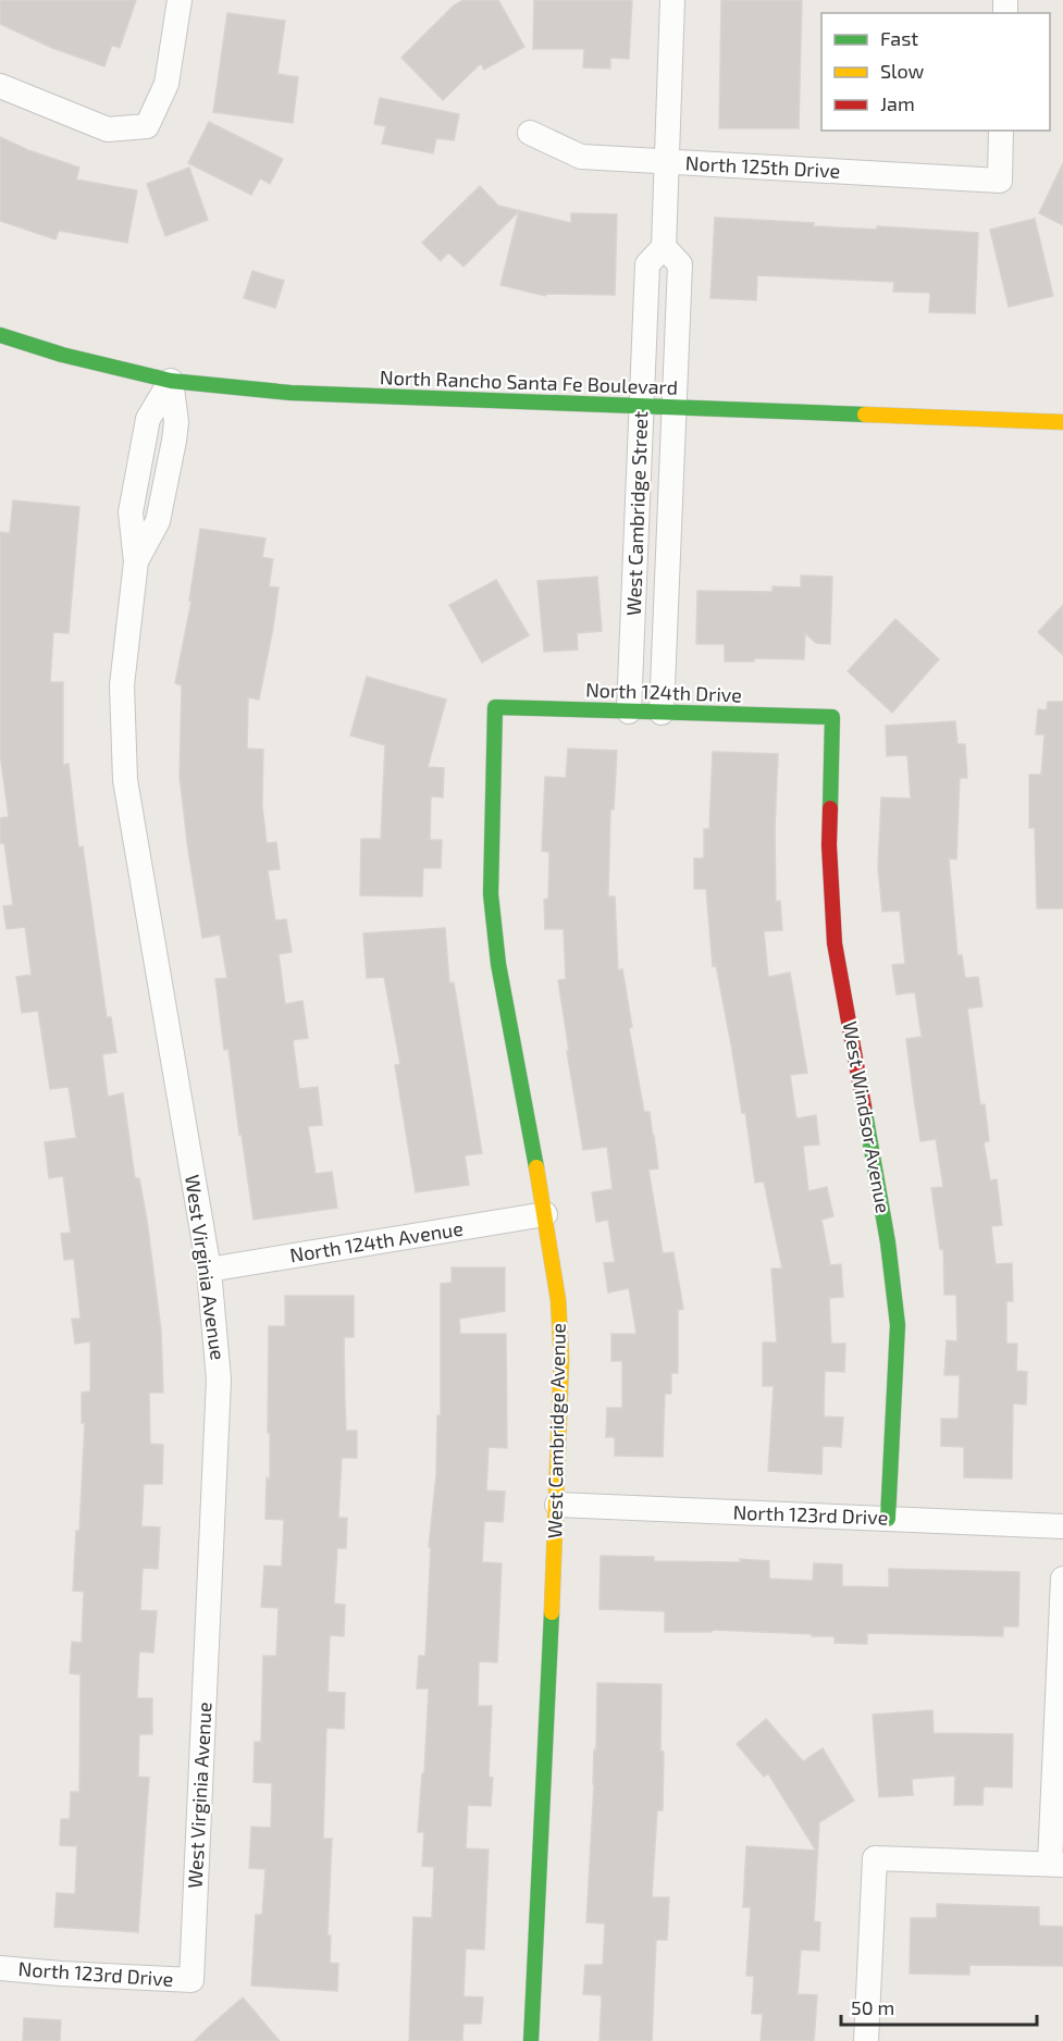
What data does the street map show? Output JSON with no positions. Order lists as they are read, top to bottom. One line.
{"streets":{"street":["North 125th Drive","North Rancho Santa Fe Boulevard","West Cambridge Street","North 124th Drive","West Windsor Avenue","North 124th Avenue","West Virginia Avenue","West Cambridge Avenue","North 123rd Drive"]},"crossings":[["North Rancho Santa Fe Boulevard","West Cambridge Street"],["North Rancho Santa Fe Boulevard","West Virginia Avenue"],["West Cambridge Street","North 124th Drive"],["North 124th Drive","West Windsor Avenue"],["North 124th Drive","West Cambridge Avenue"],["West Windsor Avenue","North 123rd Drive"],["North 124th Avenue","West Virginia Avenue"],["North 124th Avenue","West Cambridge Avenue"],["West Virginia Avenue","North 123rd Drive"],["West Cambridge Avenue","North 123rd Drive"]],"legend":["Fast","Slow","Jam"],"scale_bar":"50 m"}
